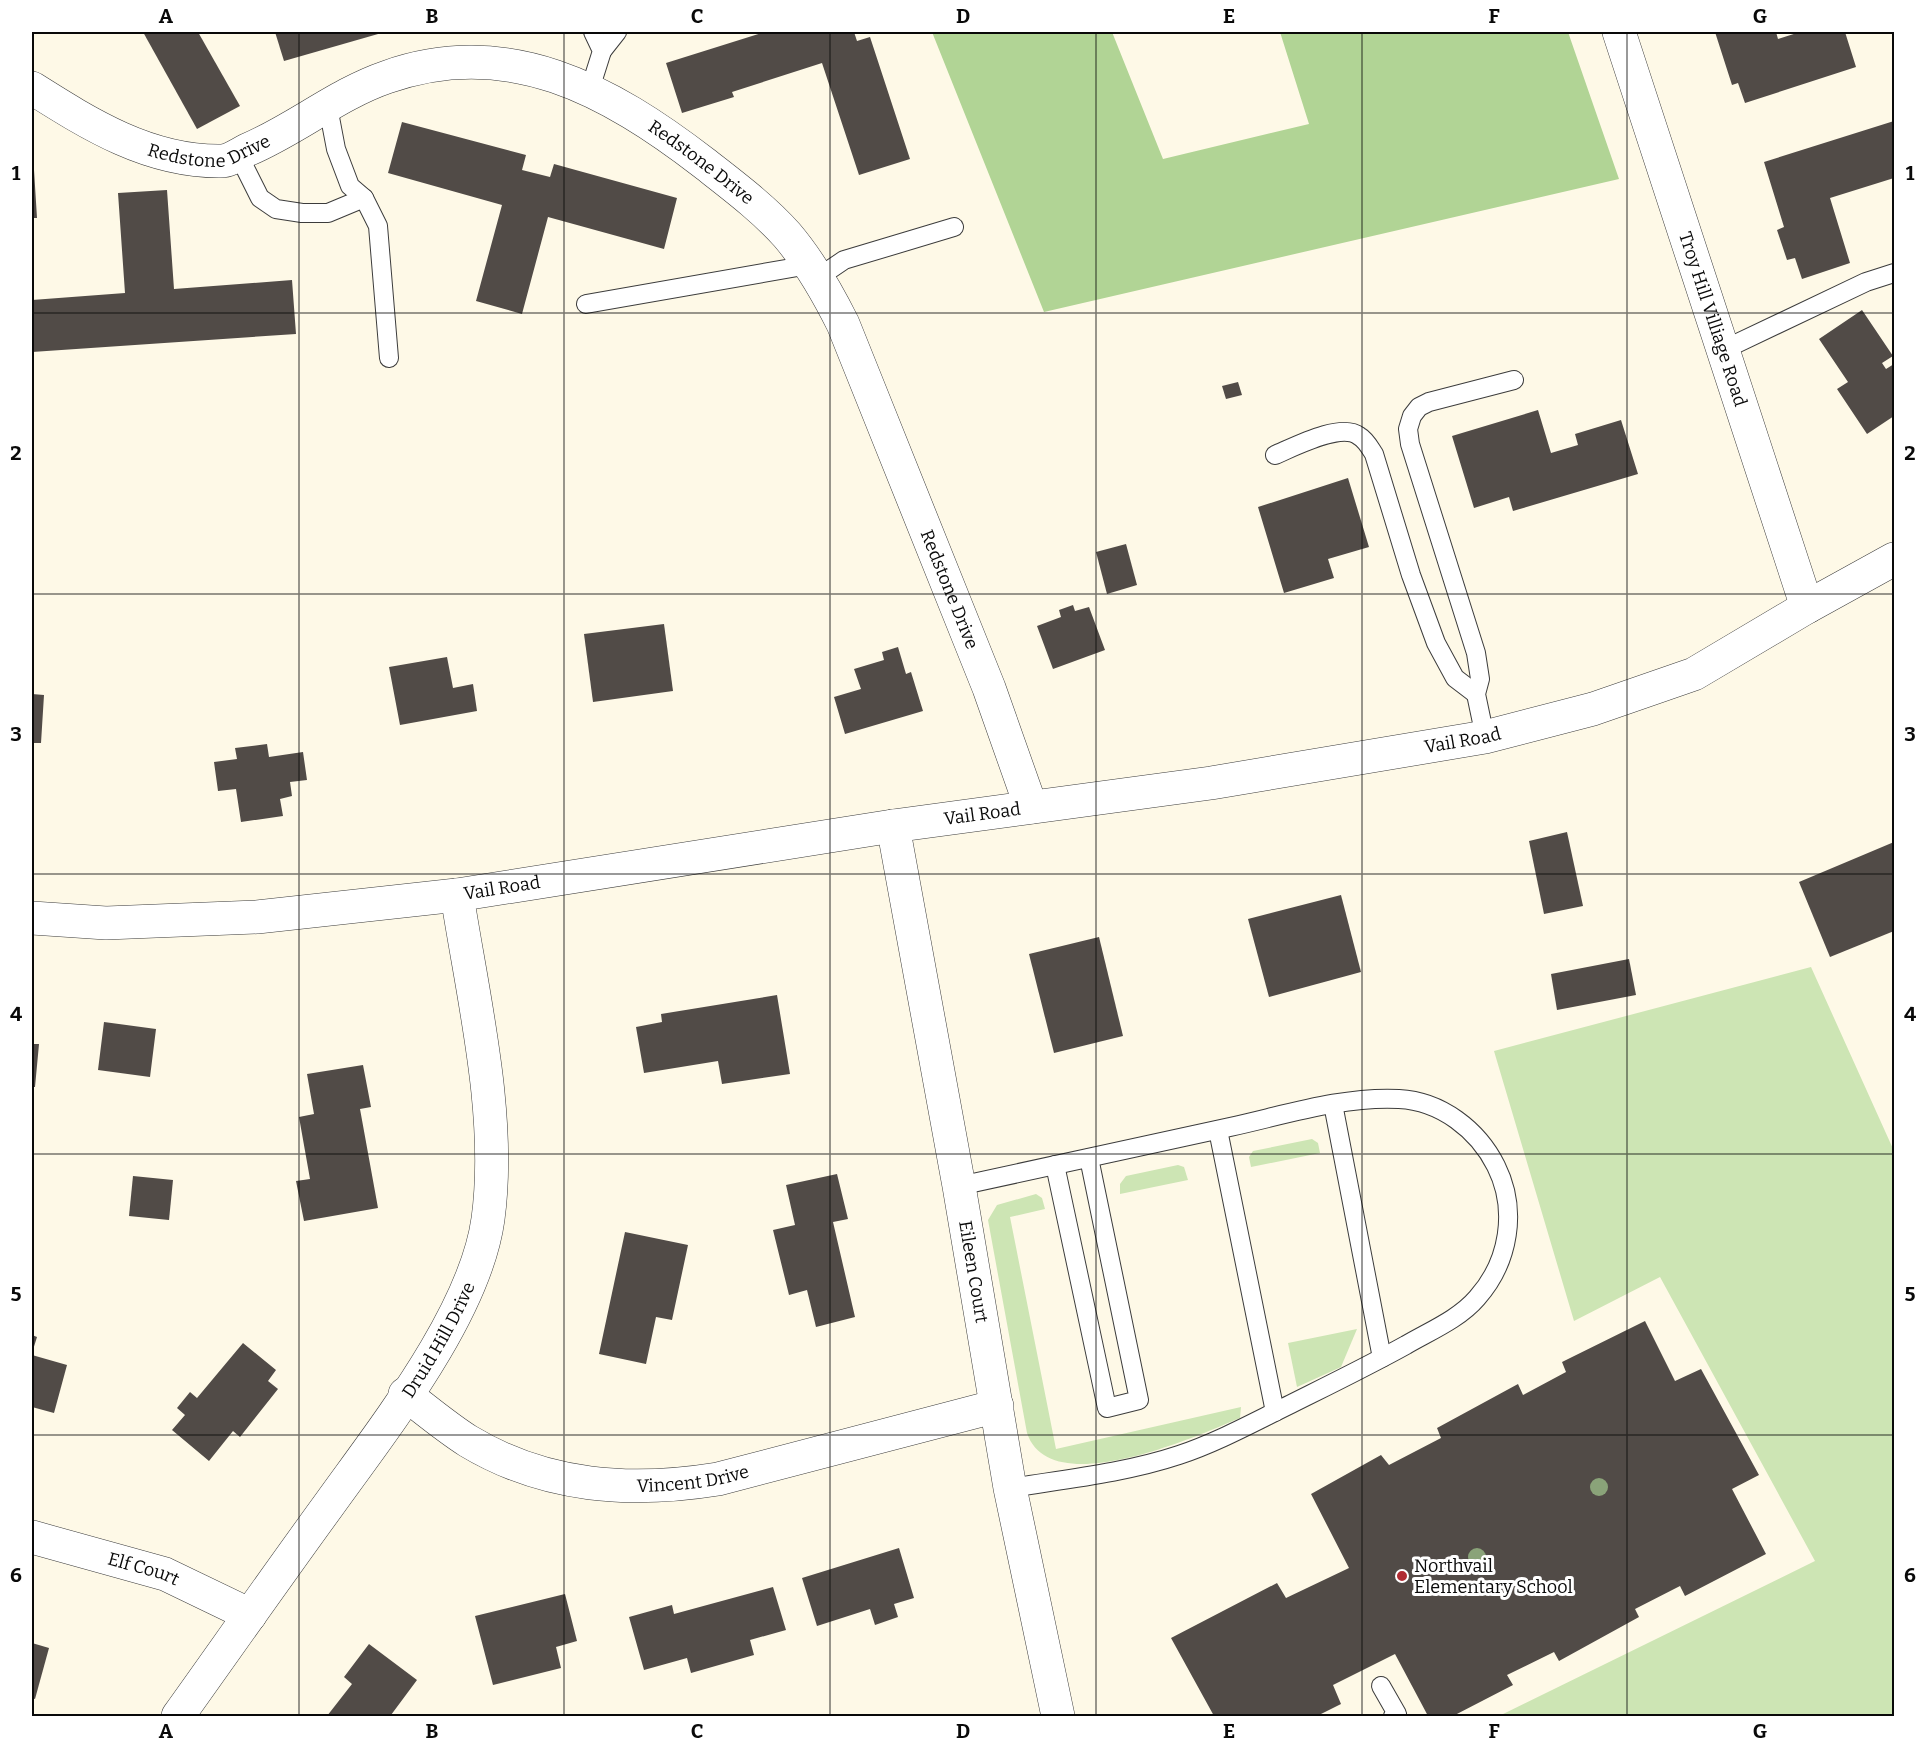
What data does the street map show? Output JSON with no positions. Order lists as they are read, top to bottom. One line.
{"streets":{"street":["Redstone Drive","Troy Hill Villiage Road","Vail Road","Eileen Court","Druid Hill Drive","Vincent Drive","Elf Court"]},"crossings":[["Redstone Drive","Vail Road"],["Troy Hill Villiage Road","Vail Road"],["Vail Road","Eileen Court"],["Vail Road","Druid Hill Drive"],["Eileen Court","Vincent Drive"],["Druid Hill Drive","Vincent Drive"],["Druid Hill Drive","Elf Court"]],"places":["Northvail Elementary School"],"grid":{"columns":["A","B","C","D","E","F","G"],"rows":["1","2","3","4","5","6"]}}
